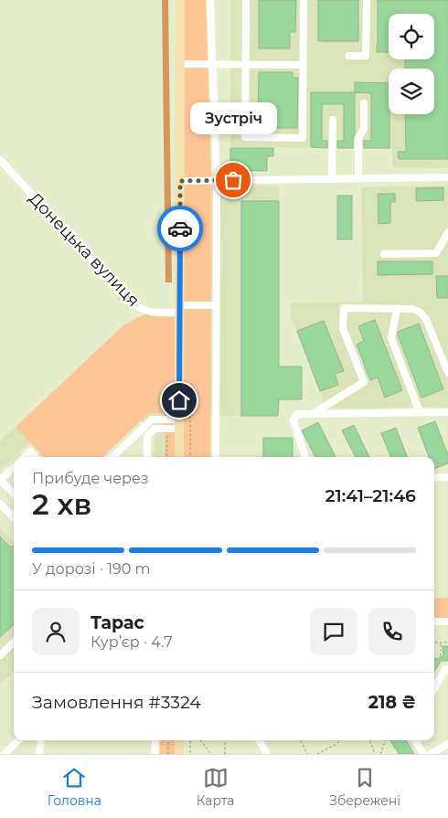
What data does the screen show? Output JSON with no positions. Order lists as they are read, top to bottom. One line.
{"streets":{"street":["Донецька вулиця"]},"places":["Зустріч"],"page":{"bubble":"Зустріч","heading":["2 хв","Прибуде через","21:41–21:46"],"panel":["Тарас","Кур’єр · 4.7","Замовлення #3324","218 ₴"],"bar":"У дорозі · 190 m","tabs":["Головна","Карта","Збережені"]}}
